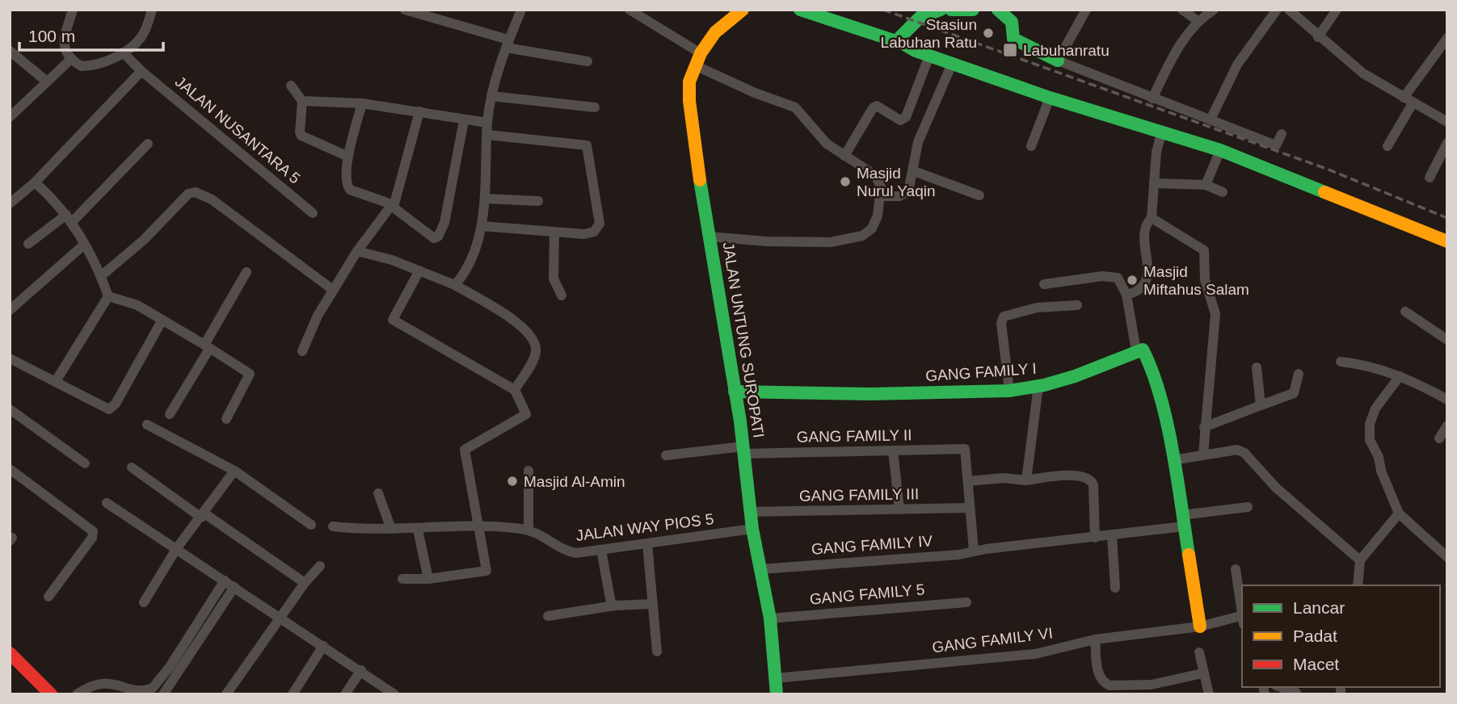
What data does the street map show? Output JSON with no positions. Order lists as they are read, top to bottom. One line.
{"streets":{"street":["JALAN NUSANTARA 5","JALAN UNTUNG SUROPATI","GANG FAMILY I","GANG FAMILY II","GANG FAMILY III","JALAN WAY PIOS 5","GANG FAMILY IV","GANG FAMILY 5","GANG FAMILY VI"]},"crossings":[["JALAN UNTUNG SUROPATI","GANG FAMILY I"],["JALAN UNTUNG SUROPATI","GANG FAMILY II"],["JALAN UNTUNG SUROPATI","GANG FAMILY III"],["JALAN UNTUNG SUROPATI","JALAN WAY PIOS 5"],["JALAN UNTUNG SUROPATI","GANG FAMILY IV"],["JALAN UNTUNG SUROPATI","GANG FAMILY 5"],["JALAN UNTUNG SUROPATI","GANG FAMILY VI"]],"places":{"other":["Stasiun Labuhan Ratu","Masjid Nurul Yaqin","Masjid Miftahus Salam","Masjid Al-Amin"],"transit":["Labuhanratu"]},"legend":["Lancar","Padat","Macet"],"scale_bar":"100 m"}
